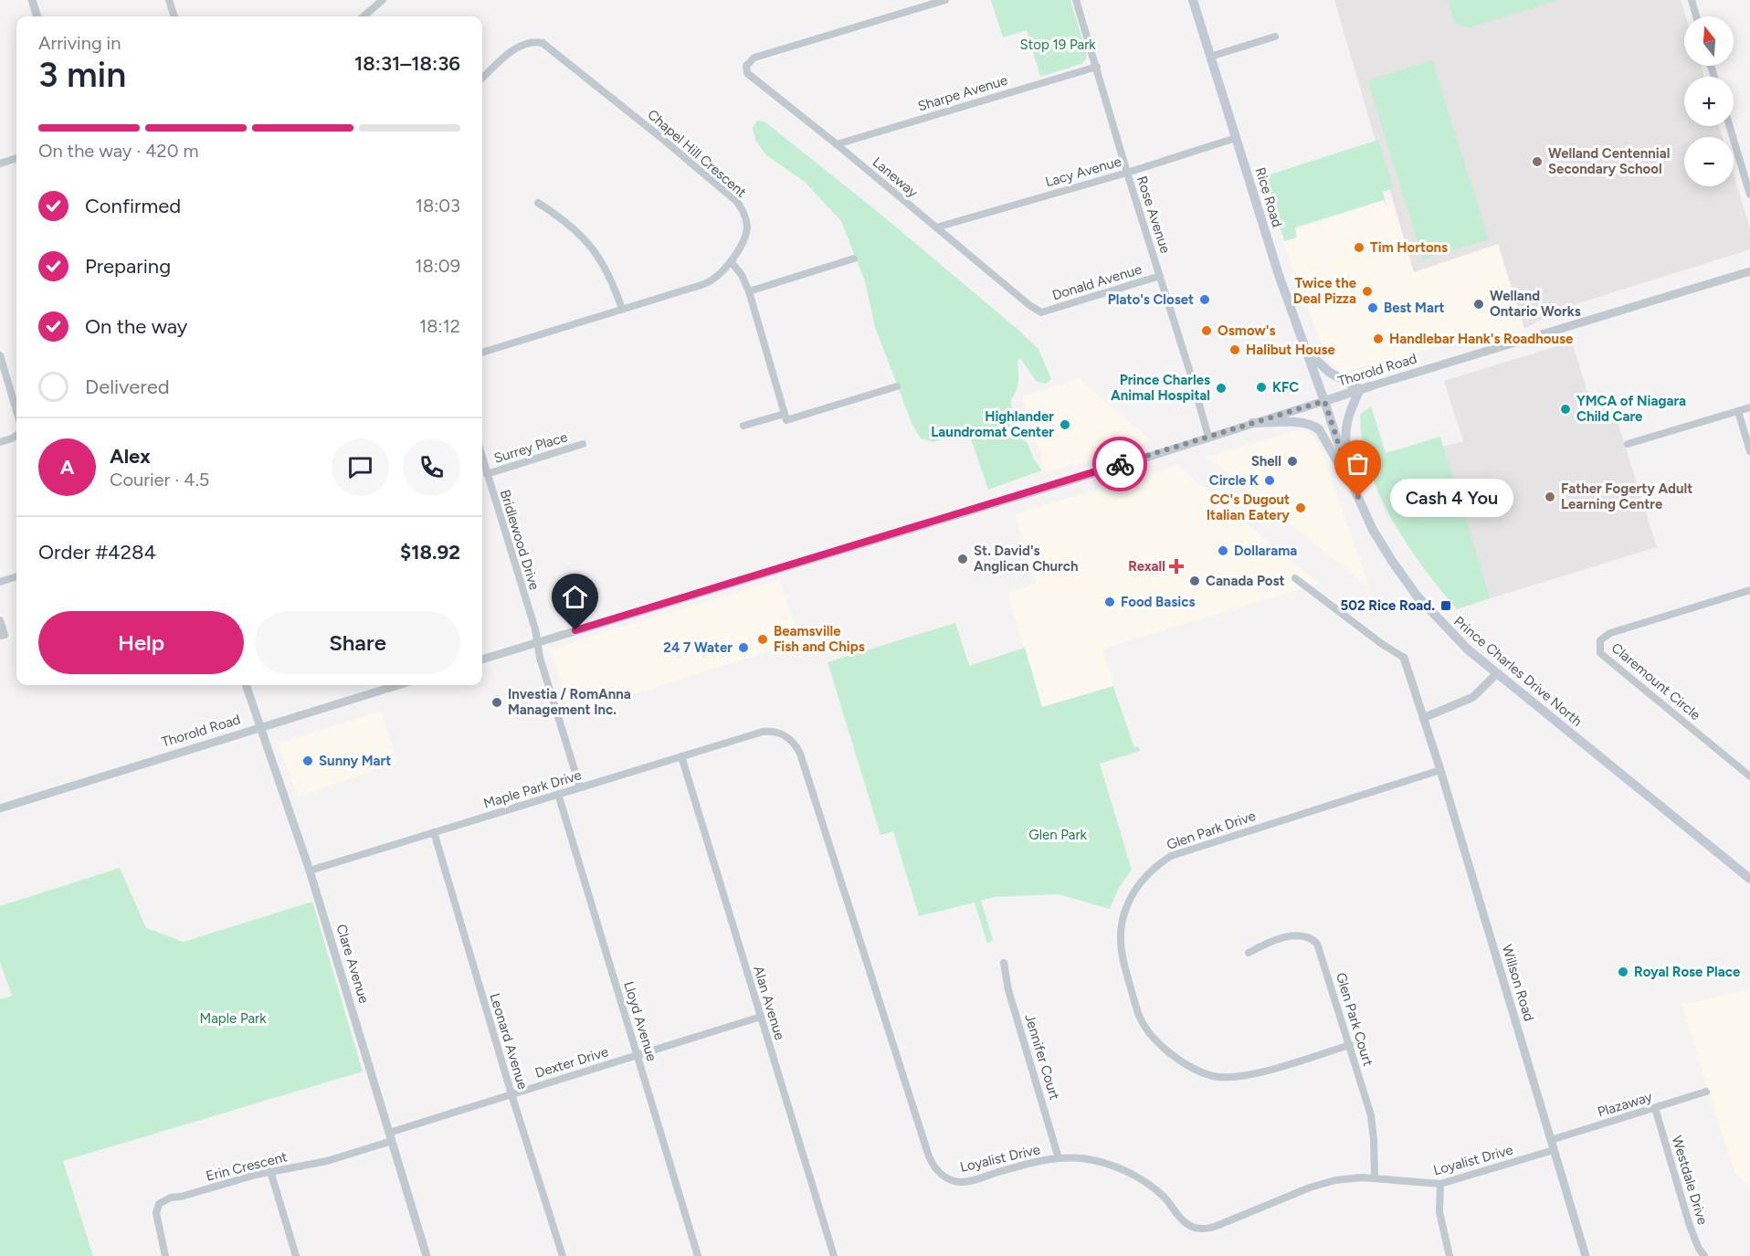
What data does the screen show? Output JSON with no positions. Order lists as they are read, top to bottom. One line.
{"streets":{"main road":["Rice Road","Thorold Road","Prince Charles Drive North"],"street":["Sharpe Avenue","Chapel Hill Crescent","Lacy Avenue","Laneway","Rose Avenue","Donald Avenue","Surrey Place","Bridlewood Drive","Claremount Circle","Maple Park Drive","Glen Park Drive","Clare Avenue","Willson Road","Alan Avenue","Glen Park Court","Lloyd Avenue","Leonard Avenue","Jennifer Court","Dexter Drive","Plazaway","Loyalist Drive","Erin Crescent","Westdale Drive"]},"crossings":[["Sharpe Avenue","Laneway"],["Sharpe Avenue","Rose Avenue"],["Lacy Avenue","Laneway"],["Lacy Avenue","Rice Road"],["Lacy Avenue","Rose Avenue"],["Laneway","Donald Avenue"],["Rice Road","Thorold Road"],["Rice Road","Prince Charles Drive North"],["Rose Avenue","Donald Avenue"],["Rose Avenue","Thorold Road"],["Thorold Road","Bridlewood Drive"],["Thorold Road","Prince Charles Drive North"],["Thorold Road","Clare Avenue"],["Surrey Place","Bridlewood Drive"],["Maple Park Drive","Clare Avenue"],["Maple Park Drive","Alan Avenue"],["Maple Park Drive","Lloyd Avenue"],["Maple Park Drive","Leonard Avenue"],["Maple Park Drive","Loyalist Drive"],["Glen Park Drive","Willson Road"],["Glen Park Drive","Glen Park Court"],["Clare Avenue","Dexter Drive"],["Clare Avenue","Erin Crescent"],["Willson Road","Plazaway"],["Willson Road","Loyalist Drive"],["Alan Avenue","Dexter Drive"],["Glen Park Court","Loyalist Drive"],["Lloyd Avenue","Dexter Drive"],["Leonard Avenue","Dexter Drive"],["Jennifer Court","Loyalist Drive"],["Dexter Drive","Erin Crescent"],["Plazaway","Westdale Drive"]],"parks":["Stop 19 Park","Glen Park","Maple Park"],"places":{"other":["Welland Centennial Secondary School","Tim Hortons","Twice the Deal Pizza","Plato's Closet","Welland Ontario Works","Best Mart","Osmow's","Handlebar Hank's Roadhouse","Halibut House","KFC","Prince Charles Animal Hospital","YMCA of Niagara Child Care","Highlander Laundromat Center","Shell","Circle K","Cash 4 You","Father Fogerty Adult Learning Centre","CC's Dugout Italian Eatery","Dollarama","St. David's Anglican Church","Canada Post","Food Basics","Beamsville Fish and Chips","24 7 Water","Investia / RomAnna Management Inc.","Sunny Mart","Royal Rose Place"],"health":["Rexall"],"transit":["502 Rice Road."]},"north":"top","page":{"map_buttons":["+","−"],"heading":["3 min","Arriving in","18:31–18:36"],"panel":["Alex","Courier · 4.5","Order #4284","$18.92"],"bar":"On the way · 420 m","list":[["Confirmed","18:03"],["Preparing","18:09"],["On the way","18:12"],"Delivered"],"round":"A","bubble":"Cash 4 You","buttons":["Help","Share"]}}
